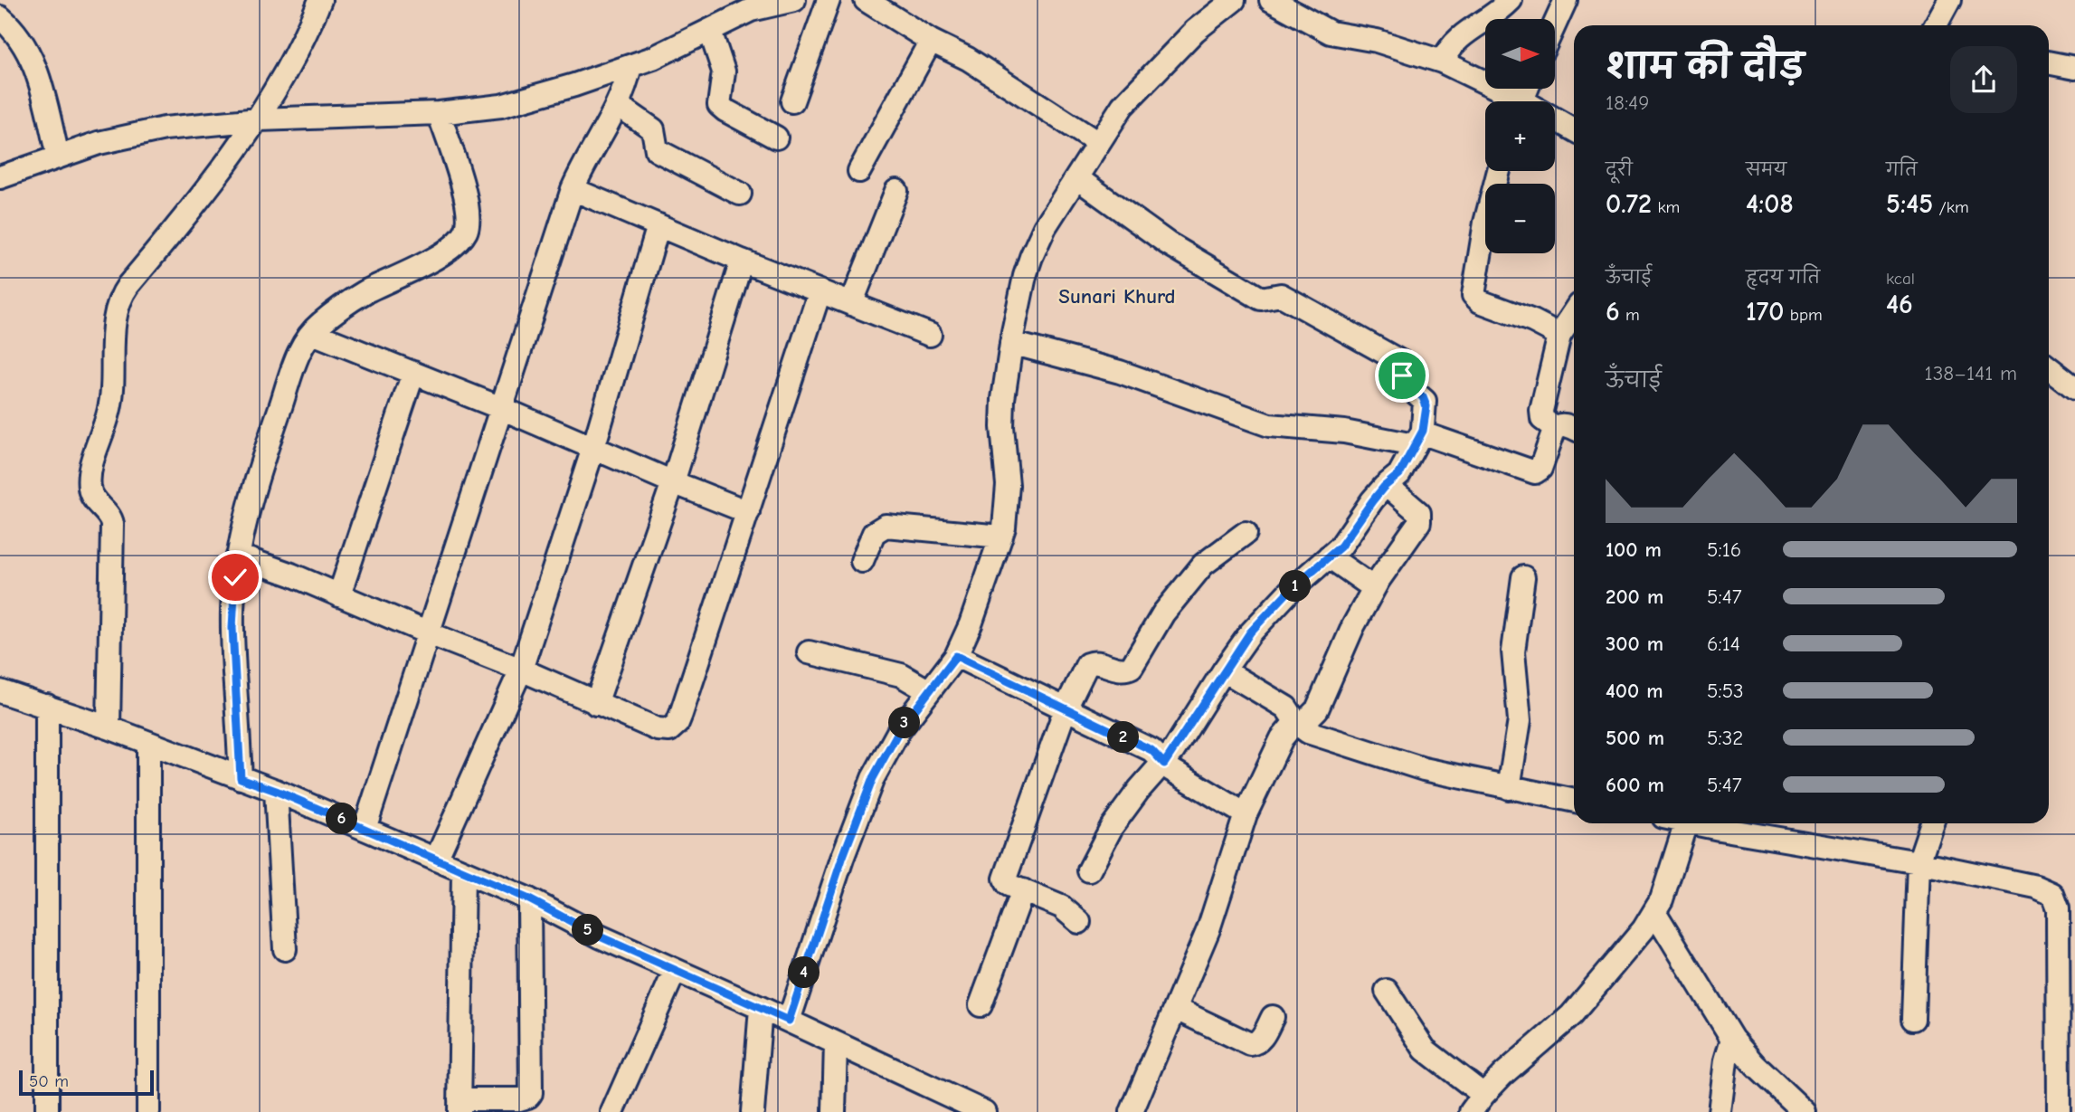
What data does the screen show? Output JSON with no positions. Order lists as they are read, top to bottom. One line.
{"districts":["Sunari Khurd"],"scale_bar":"50 m","north":"right","page":{"map_buttons":["+","−"],"heading":["शाम की दौड़","18:49"],"stats":[["दूरी","0.72 km"],["समय","4:08"],["गति","5:45 /km"],["ऊँचाई","6 m"],["हृदय गति","170 bpm"],["kcal","46"]],"chart":["ऊँचाई","138–141 m"],"list":[{"name":"100 m","note":"5:16"},{"name":"200 m","note":"5:47"},{"name":"300 m","note":"6:14"},{"name":"400 m","note":"5:53"},{"name":"500 m","note":"5:32"},{"name":"600 m","note":"5:47"}],"pins":["1","3","2","6","5","4"],"scale":"50 m"}}
